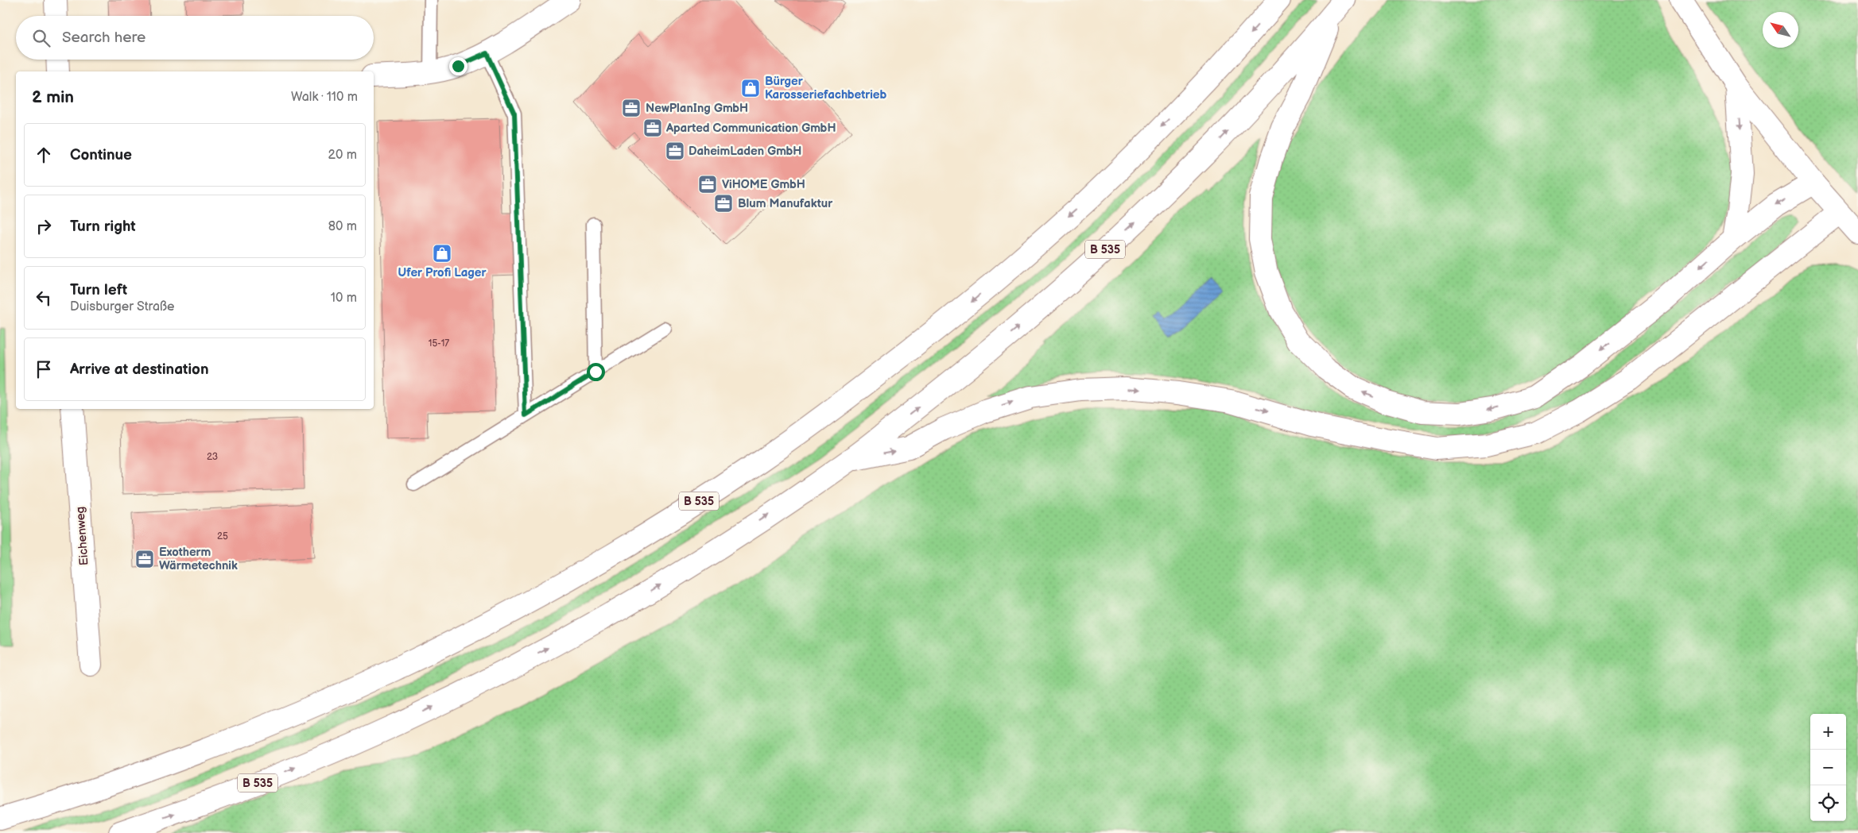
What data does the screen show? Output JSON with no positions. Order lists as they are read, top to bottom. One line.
{"streets":{"main road":["B 535","Eichenweg"]},"places":{"shop":["Bürger Karosseriefachbetrieb","Ufer Profi Lager"],"office":["NewPlanIng GmbH","Aparted Communication GmbH","DaheimLaden GmbH","ViHOME GmbH","Blum Manufaktur","Exotherm Wärmetechnik"]},"house_numbers":["15-17","23","25"],"north":"top left","page":{"search":"Search here","heading":["2 min","Walk · 110 m"],"list":[["Continue","20 m"],["Turn right","80 m"],["Turn left","Duisburger Straße","10 m"],"Arrive at destination"],"map_buttons":["+","−"]}}
